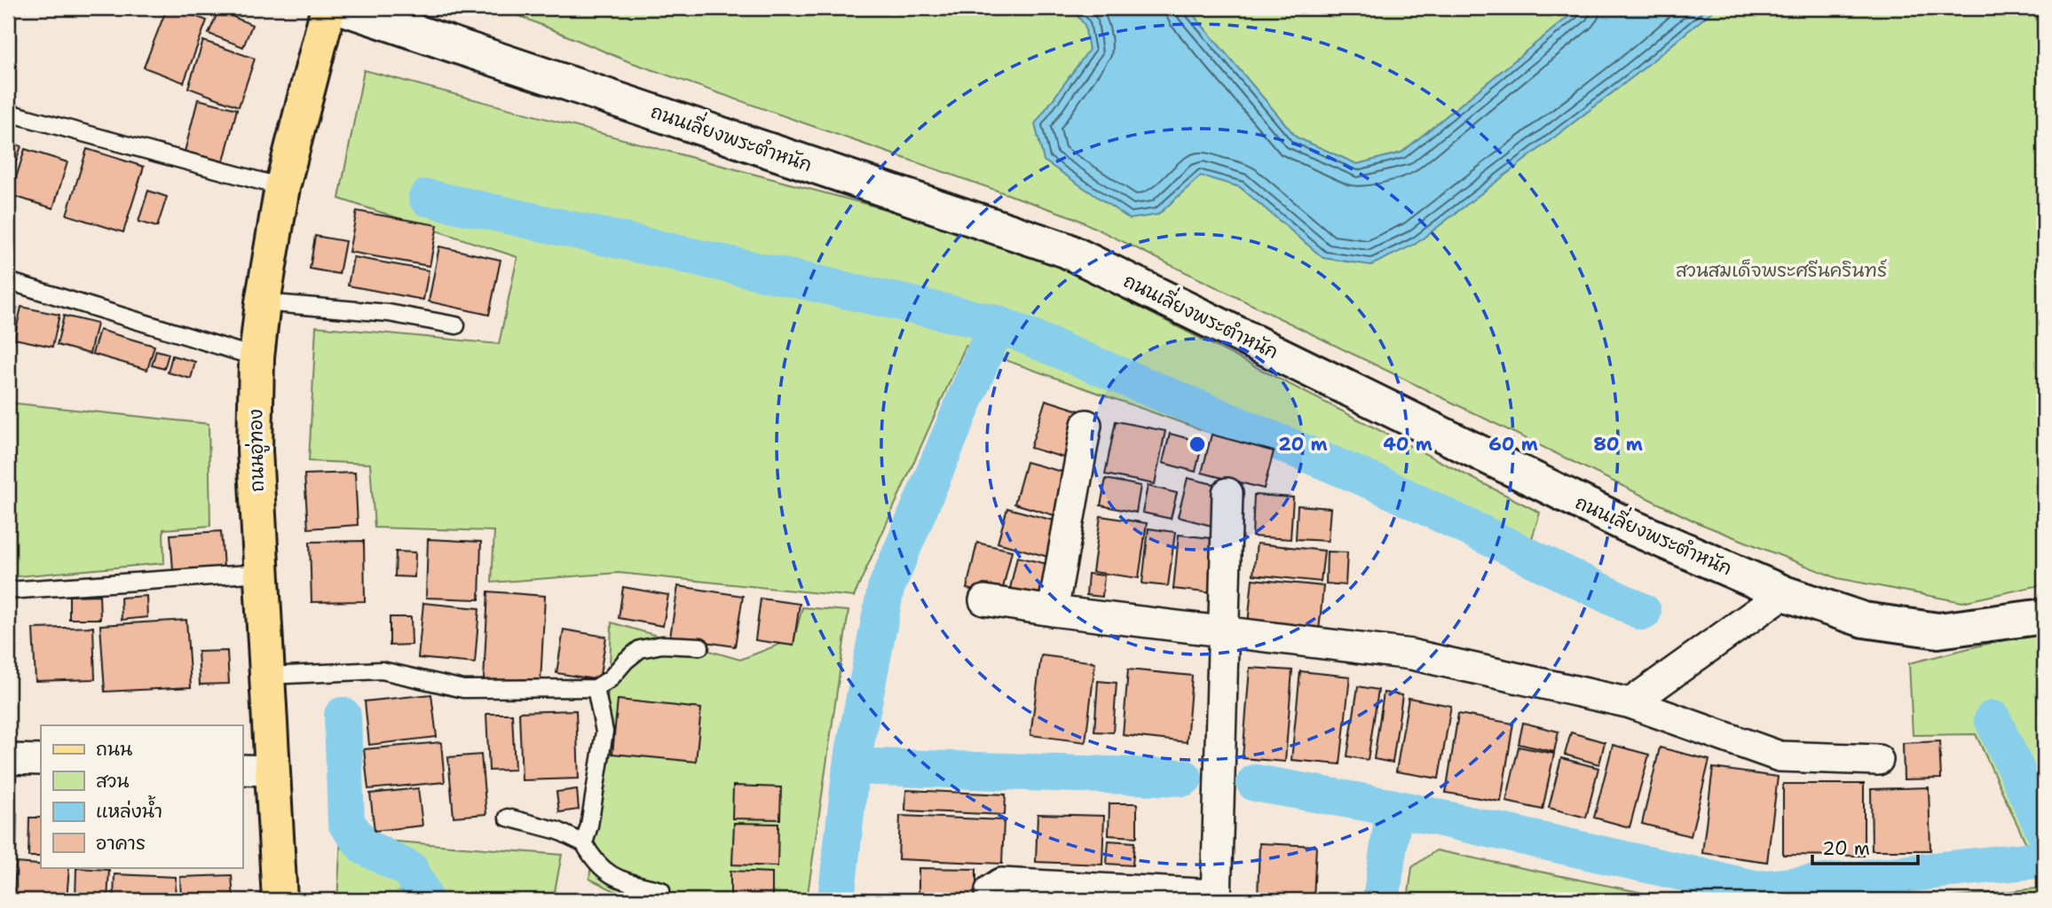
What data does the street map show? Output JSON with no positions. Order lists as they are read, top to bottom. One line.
{"streets":{"main road":["ถนนอู่ทอง"],"street":["ถนนเลี่ยงพระตำหนัก"]},"parks":["สวนสมเด็จพระศรีนครินทร์"],"legend":["ถนน","สวน","แหล่งน้ำ","อาคาร"],"scale_bar":"20 m","rings":["20 m","40 m","60 m","80 m"]}
